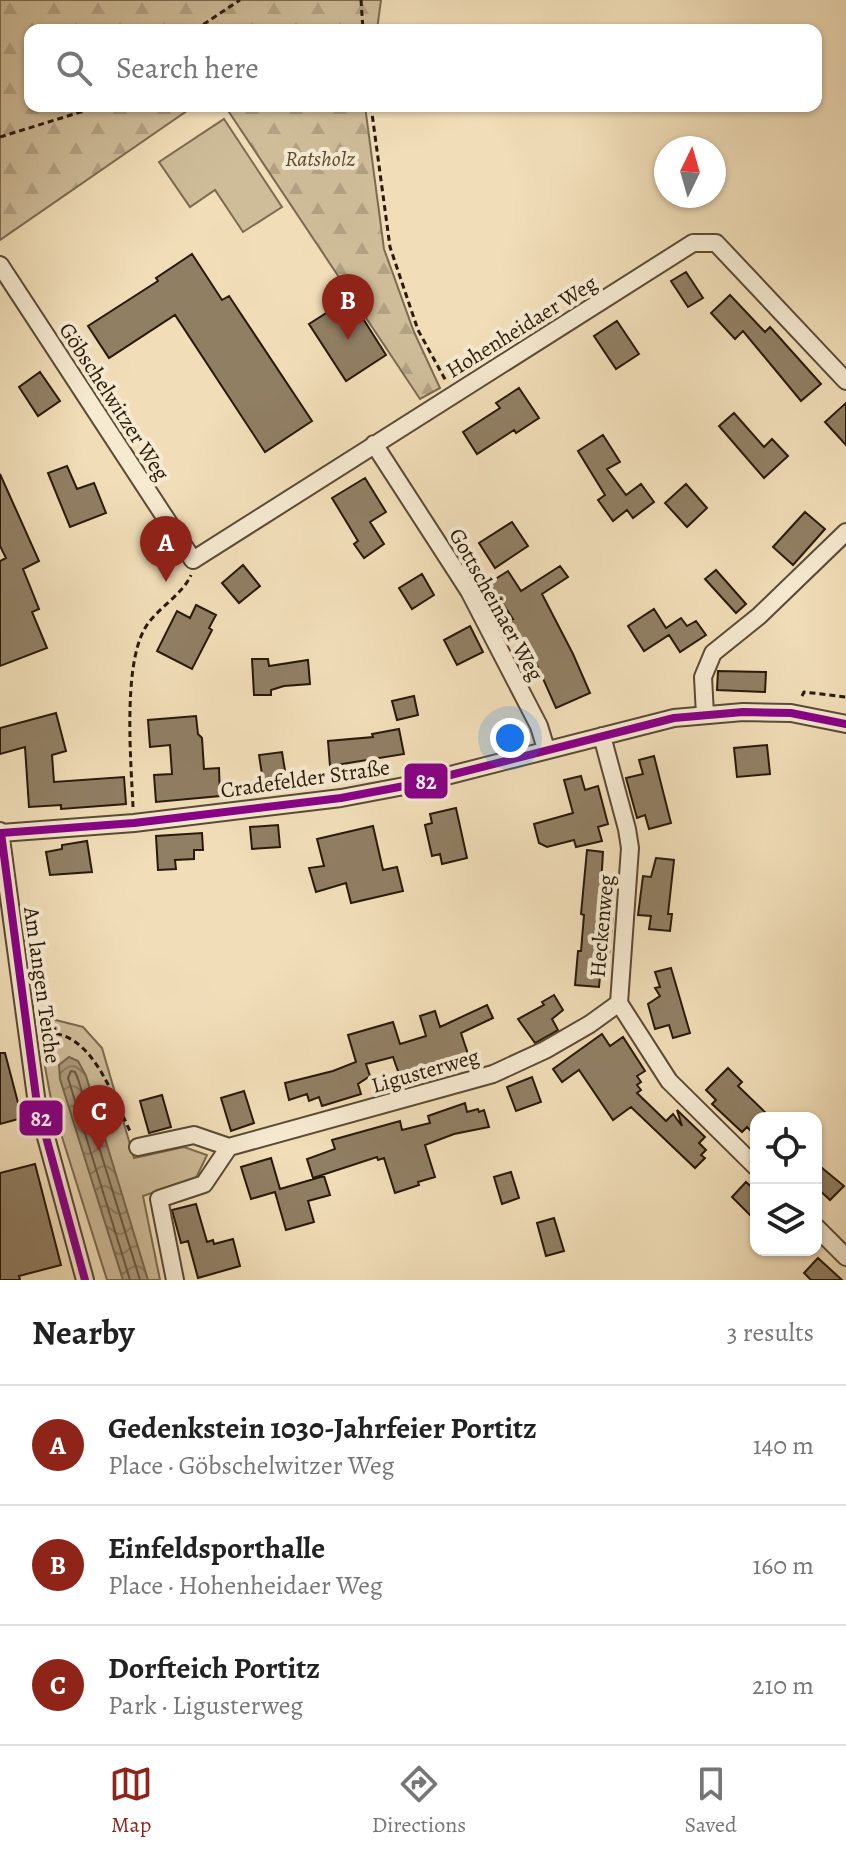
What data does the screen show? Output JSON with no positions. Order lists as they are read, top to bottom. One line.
{"streets":{"street":["Hohenheidaer Weg","Göbschelwitzer Weg","Gottscheinaer Weg","Cradefelder Straße","Heckenweg","Am langen Teiche","Ligusterweg"]},"crossings":[["Hohenheidaer Weg","Göbschelwitzer Weg"],["Hohenheidaer Weg","Gottscheinaer Weg"],["Gottscheinaer Weg","Cradefelder Straße"],["Cradefelder Straße","Heckenweg"],["Cradefelder Straße","Am langen Teiche"],["Heckenweg","Ligusterweg"]],"parks":["Ratsholz"],"lines":["transit line 82"],"north":"top","page":{"search":"Search here","pins":["B","A","C"],"heading":["Nearby","3 results"],"list":[{"mark":"A","name":"Gedenkstein 1030-Jahrfeier Portitz","note":"Place · Göbschelwitzer Weg","value":"140 m"},{"mark":"B","name":"Einfeldsporthalle","note":"Place · Hohenheidaer Weg","value":"160 m"},{"mark":"C","name":"Dorfteich Portitz","note":"Park · Ligusterweg","value":"210 m"}],"nav":["Map","Directions","Saved"]}}
